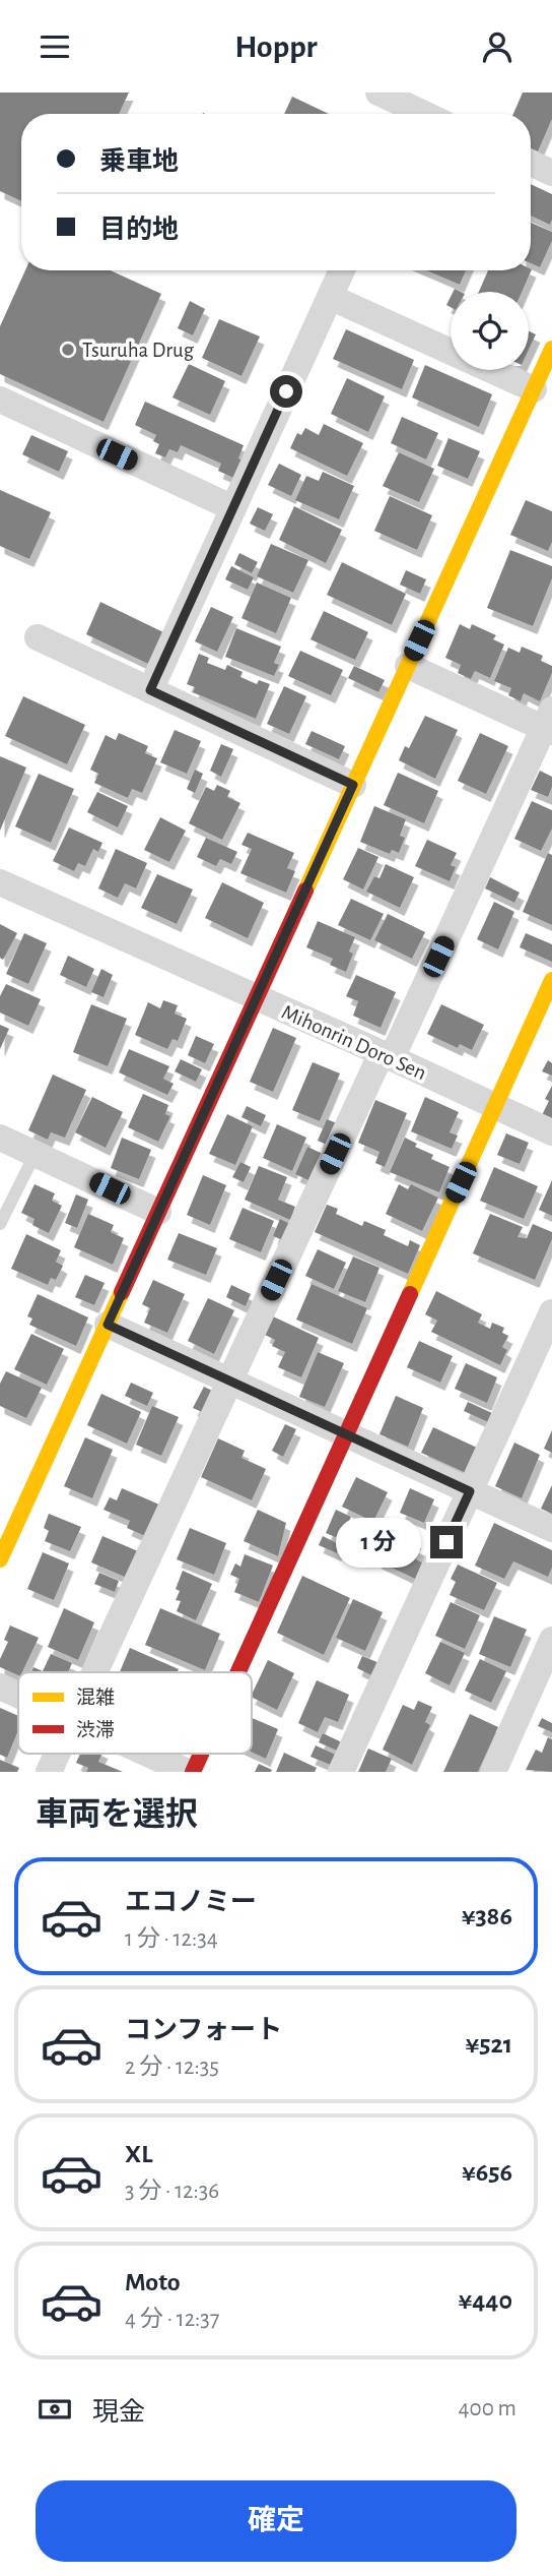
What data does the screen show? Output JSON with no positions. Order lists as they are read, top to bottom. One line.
{"streets":{"street":["Mihonrin Doro Sen"]},"places":["Tsuruha Drug"],"legend":["混雑","渋滞"],"page":{"header":"Hoppr","banner":["乗車地","目的地"],"bubble":"1 分","heading":"車両を選択","list":[{"name":"エコノミー","note":"1 分 · 12:34","value":"¥386"},{"name":"コンフォート","note":"2 分 · 12:35","value":"¥521"},{"name":"XL","note":"3 分 · 12:36","value":"¥656"},{"name":"Moto","note":"4 分 · 12:37","value":"¥440"}],"pay":["現金","400 m"],"buttons":"確定"}}
